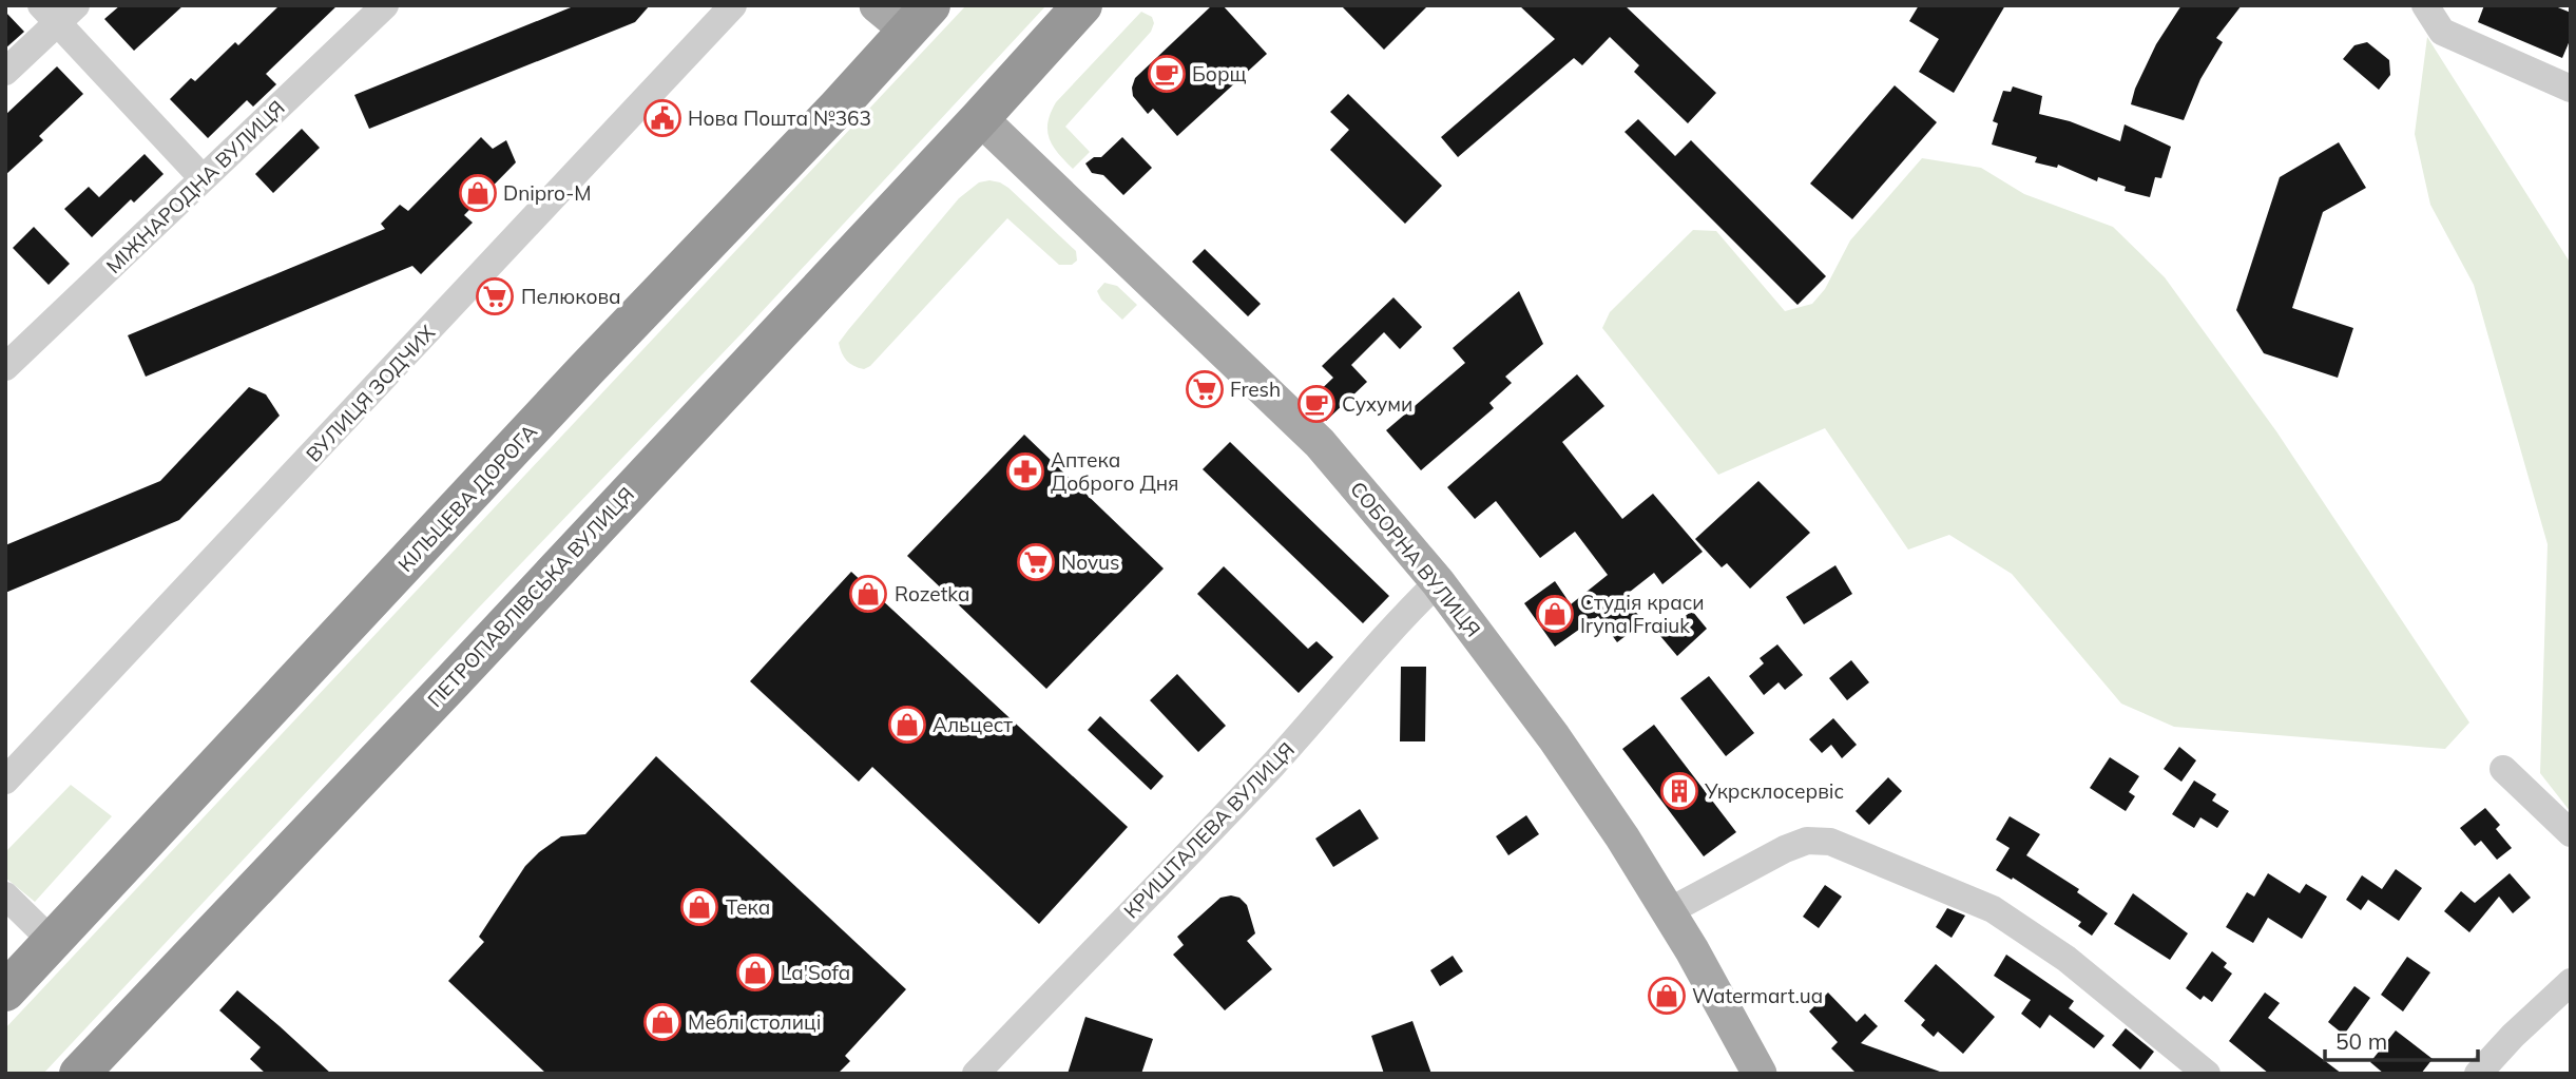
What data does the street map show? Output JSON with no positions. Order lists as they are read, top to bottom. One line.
{"streets":{"highway":["КІЛЬЦЕВА ДОРОГА","ПЕТРОПАВЛІВСЬКА ВУЛИЦЯ"],"main road":["СОБОРНА ВУЛИЦЯ"],"street":["МІЖНАРОДНА ВУЛИЦЯ","ВУЛИЦЯ ЗОДЧИХ","КРИШТАЛЕВА ВУЛИЦЯ"]},"crossings":[["СОБОРНА ВУЛИЦЯ","ПЕТРОПАВЛІВСЬКА ВУЛИЦЯ"],["СОБОРНА ВУЛИЦЯ","КРИШТАЛЕВА ВУЛИЦЯ"]],"places":{"cafe":["Борщ","Сухуми"],"public building":["Нова Пошта №363"],"shop":["Dnipro-M","Rozetka","Студія краси Iryna Fraiuk","Альцест","Тека","La'Sofa","Watermart.ua","Меблі столиці"],"supermarket":["Пелюкова","Fresh","Novus"],"pharmacy":["Аптека Доброго Дня"],"building":["Укрсклосервіс"]},"scale_bar":"50 m"}
